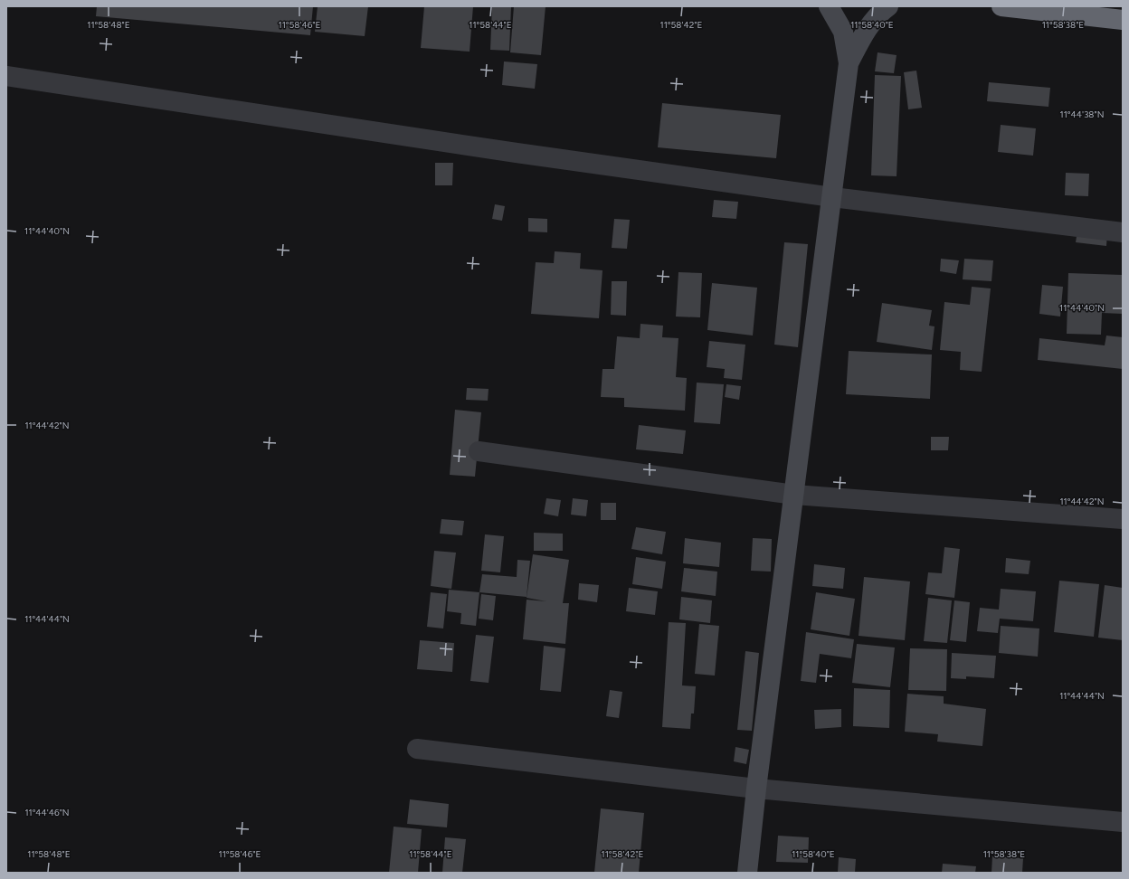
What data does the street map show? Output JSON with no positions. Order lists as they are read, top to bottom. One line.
{"coordinates":["11°58'48\"E","11°58'46\"E","11°58'44\"E","11°58'42\"E","11°58'40\"E","11°58'38\"E","11°44'38\"N","11°44'40\"N","11°44'42\"N","11°44'44\"N","11°44'46\"N"]}
